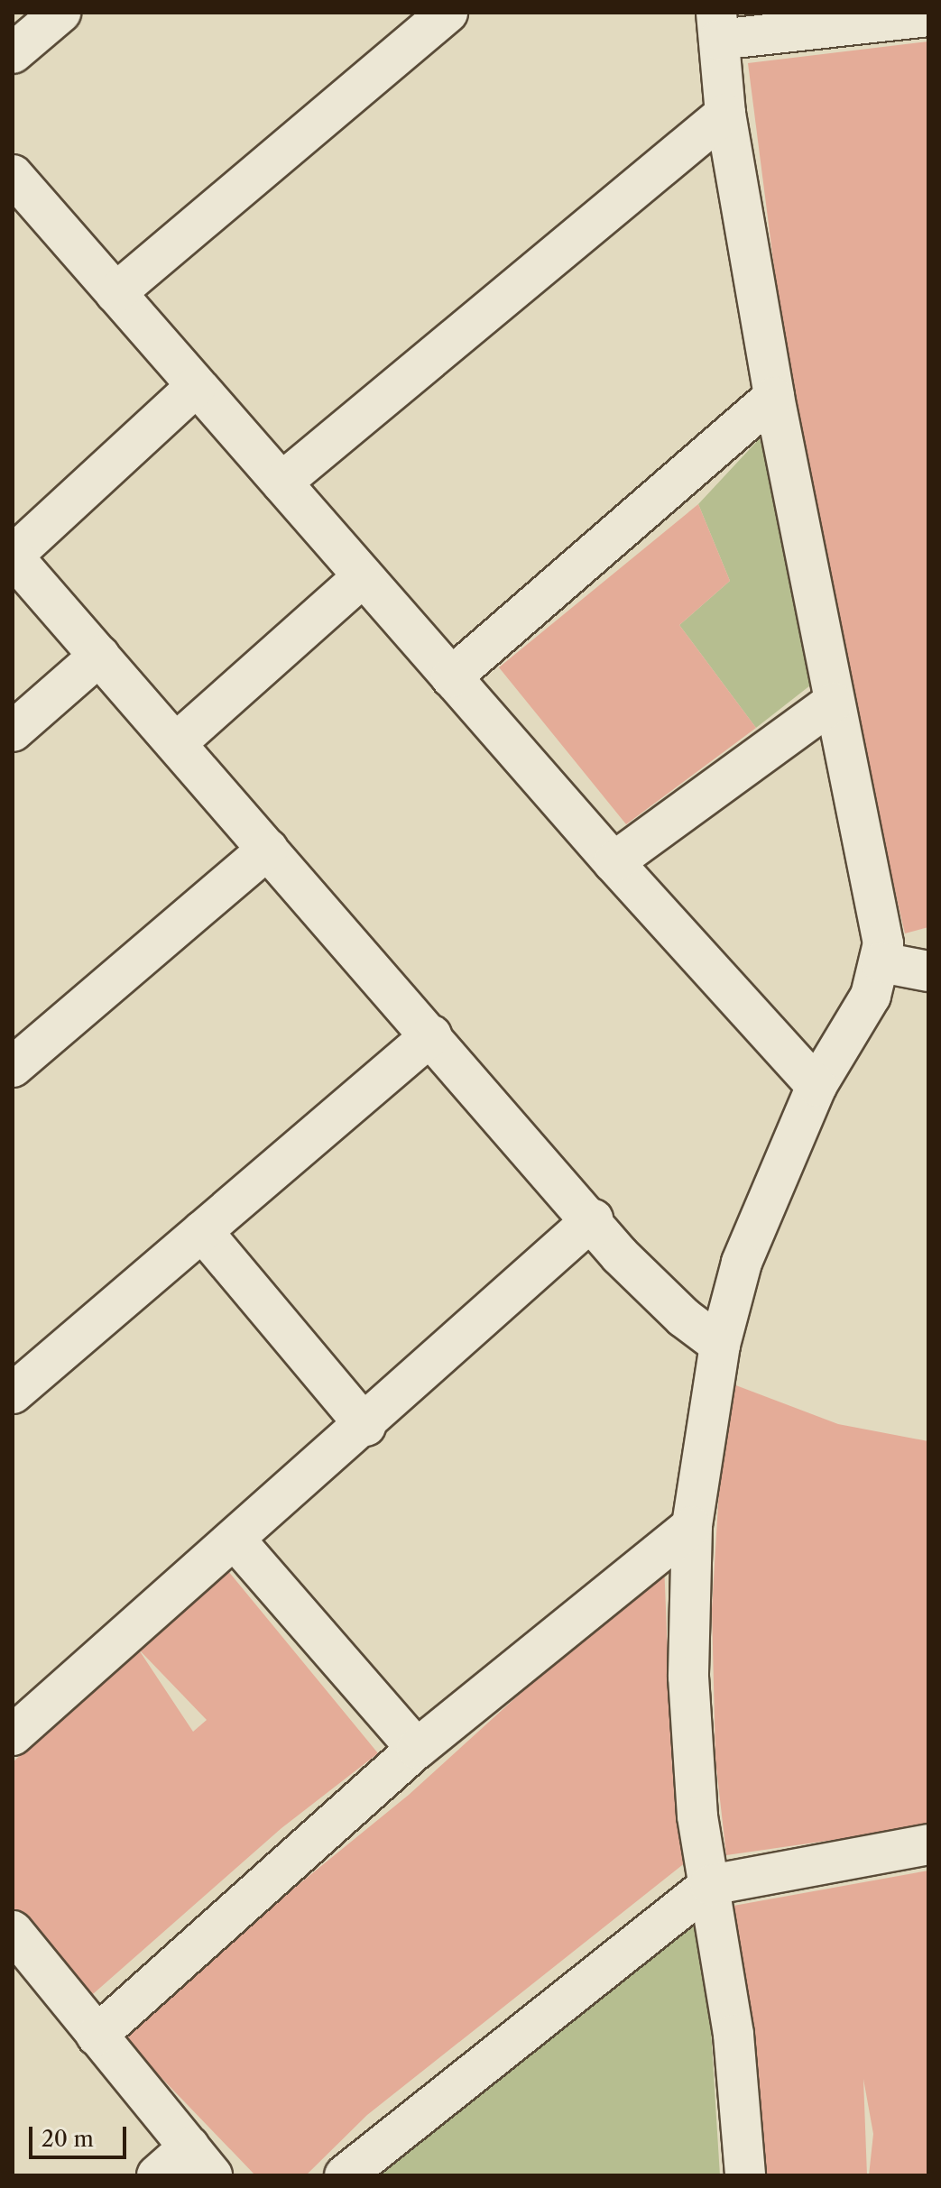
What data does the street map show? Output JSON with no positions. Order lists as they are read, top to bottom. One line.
{"scale_bar":"20 m"}
